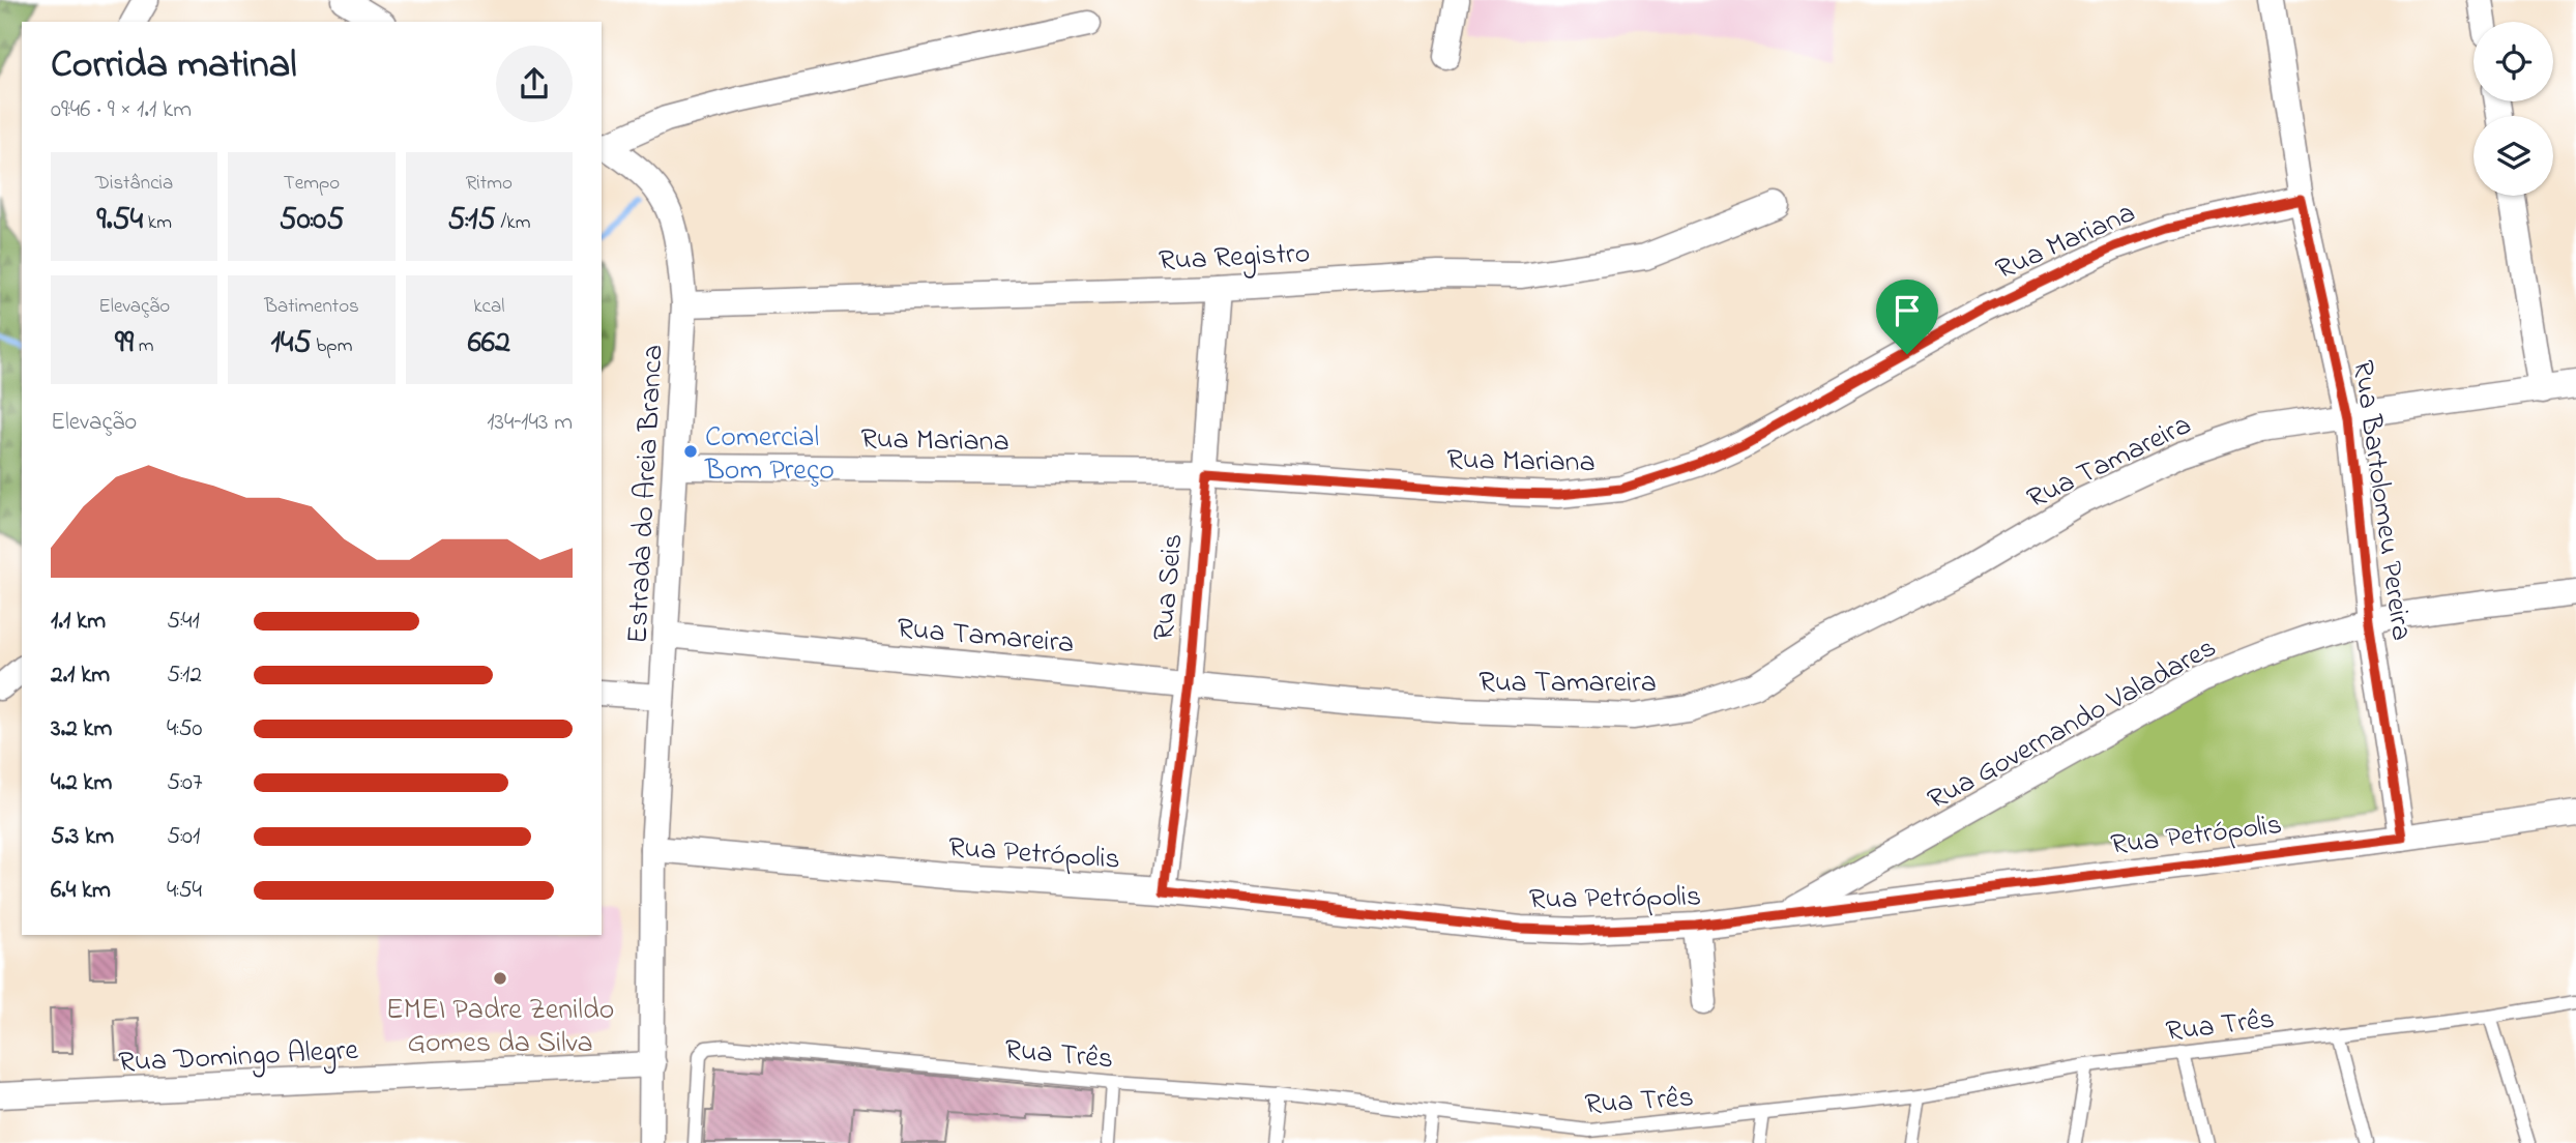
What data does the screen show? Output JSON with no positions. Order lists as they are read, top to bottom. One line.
{"streets":{"street":["Rua Mariana","Rua Registro","Rua Tamareira","Estrada do Areia Branca","Rua Bartolomeu Pereira","Rua Seis","Rua Governando Valadares","Rua Petrópolis","Rua Domingo Alegre"],"lane":["Rua Três"]},"crossings":[["Rua Mariana","Estrada do Areia Branca"],["Rua Mariana","Rua Bartolomeu Pereira"],["Rua Mariana","Rua Seis"],["Rua Registro","Estrada do Areia Branca"],["Rua Registro","Rua Seis"],["Rua Tamareira","Estrada do Areia Branca"],["Rua Tamareira","Rua Bartolomeu Pereira"],["Rua Tamareira","Rua Seis"],["Estrada do Areia Branca","Rua Petrópolis"],["Estrada do Areia Branca","Rua Domingo Alegre"],["Rua Bartolomeu Pereira","Rua Governando Valadares"],["Rua Bartolomeu Pereira","Rua Petrópolis"],["Rua Seis","Rua Petrópolis"],["Rua Governando Valadares","Rua Petrópolis"]],"places":["Comercial Bom Preço","EMEI Padre Zenildo Gomes da Silva"],"page":{"heading":["Corrida matinal","09:46 · 9 × 1.1 km"],"stats":[["Distância","9.54 km"],["Tempo","50:05"],["Ritmo","5:15 /km"],["Elevação","99 m"],["Batimentos","145 bpm"],["kcal","662"]],"chart":["Elevação","134–143 m"],"list":[{"name":"1.1 km","note":"5:41"},{"name":"2.1 km","note":"5:12"},{"name":"3.2 km","note":"4:50"},{"name":"4.2 km","note":"5:07"},{"name":"5.3 km","note":"5:01"},{"name":"6.4 km","note":"4:54"}]}}
